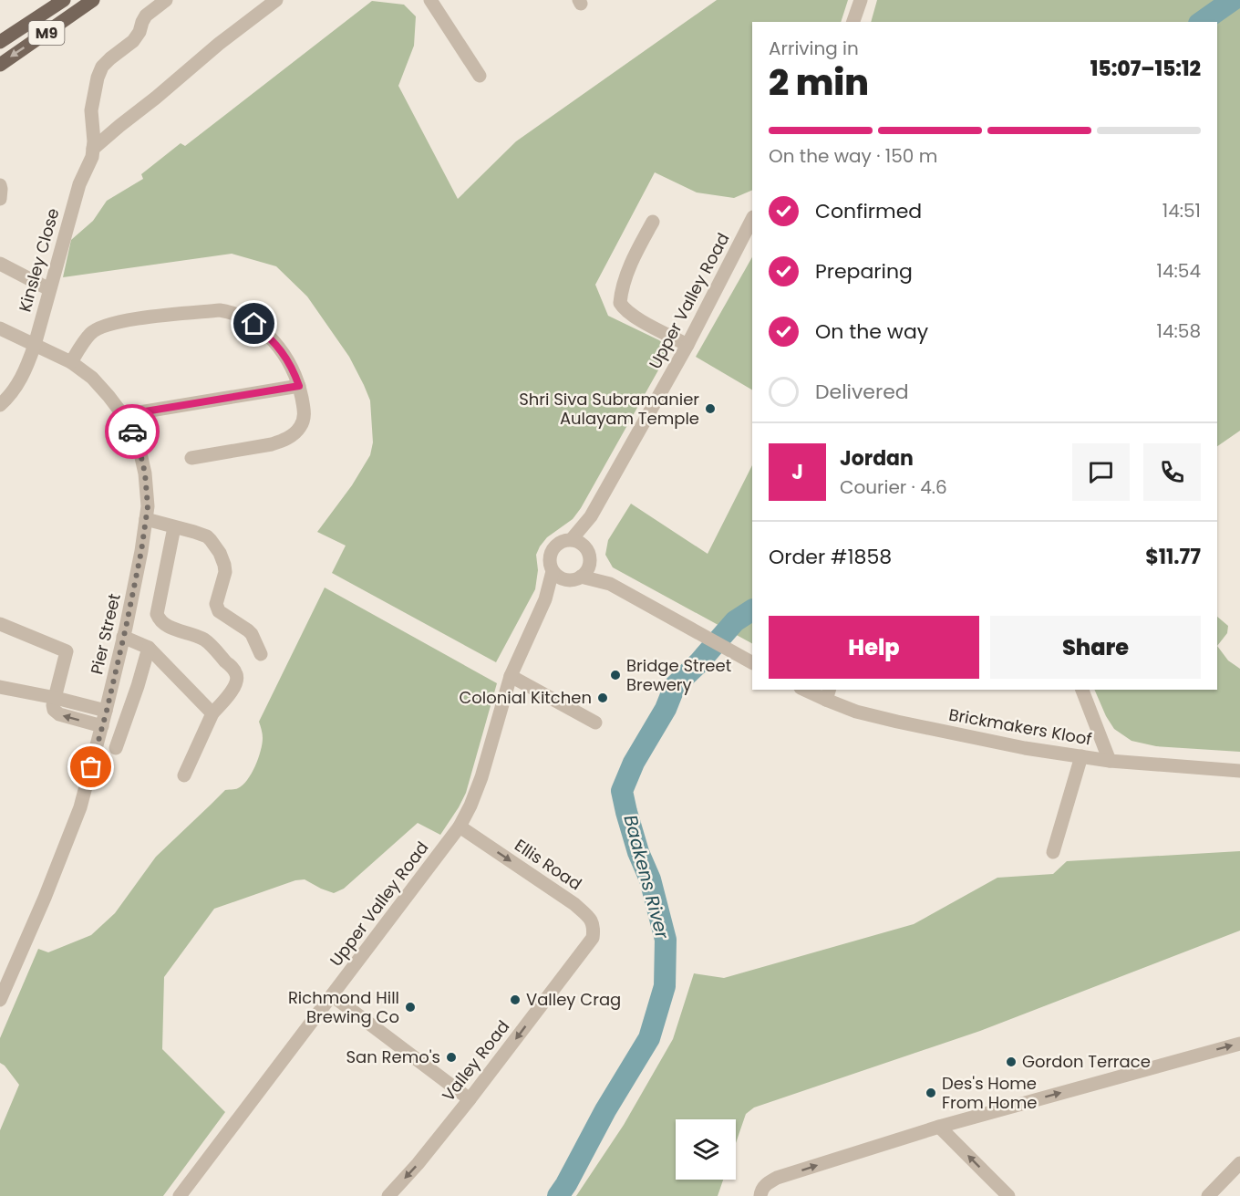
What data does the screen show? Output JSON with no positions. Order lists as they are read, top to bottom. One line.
{"streets":{"main road":["M9"],"street":["Kinsley Close","Upper Valley Road","Pier Street","Brickmakers Kloof","Ellis Road","Valley Road"]},"crossings":[["Kinsley Close","Pier Street"],["Upper Valley Road","Ellis Road"],["Ellis Road","Valley Road"]],"one_way":["Ellis Road","Valley Road"],"water":["Baakens River"],"places":["Shri Siva Subramanier Aulayam Temple","Bridge Street Brewery","Colonial Kitchen","Valley Crag","Richmond Hill Brewing Co","San Remo's","Gordon Terrace","Des's Home From Home"],"page":{"heading":["2 min","Arriving in","15:07–15:12"],"panel":["Jordan","Courier · 4.6","Order #1858","$11.77"],"bar":"On the way · 150 m","list":[["Confirmed","14:51"],["Preparing","14:54"],["On the way","14:58"],"Delivered"],"round":"J","buttons":["Help","Share"]}}
